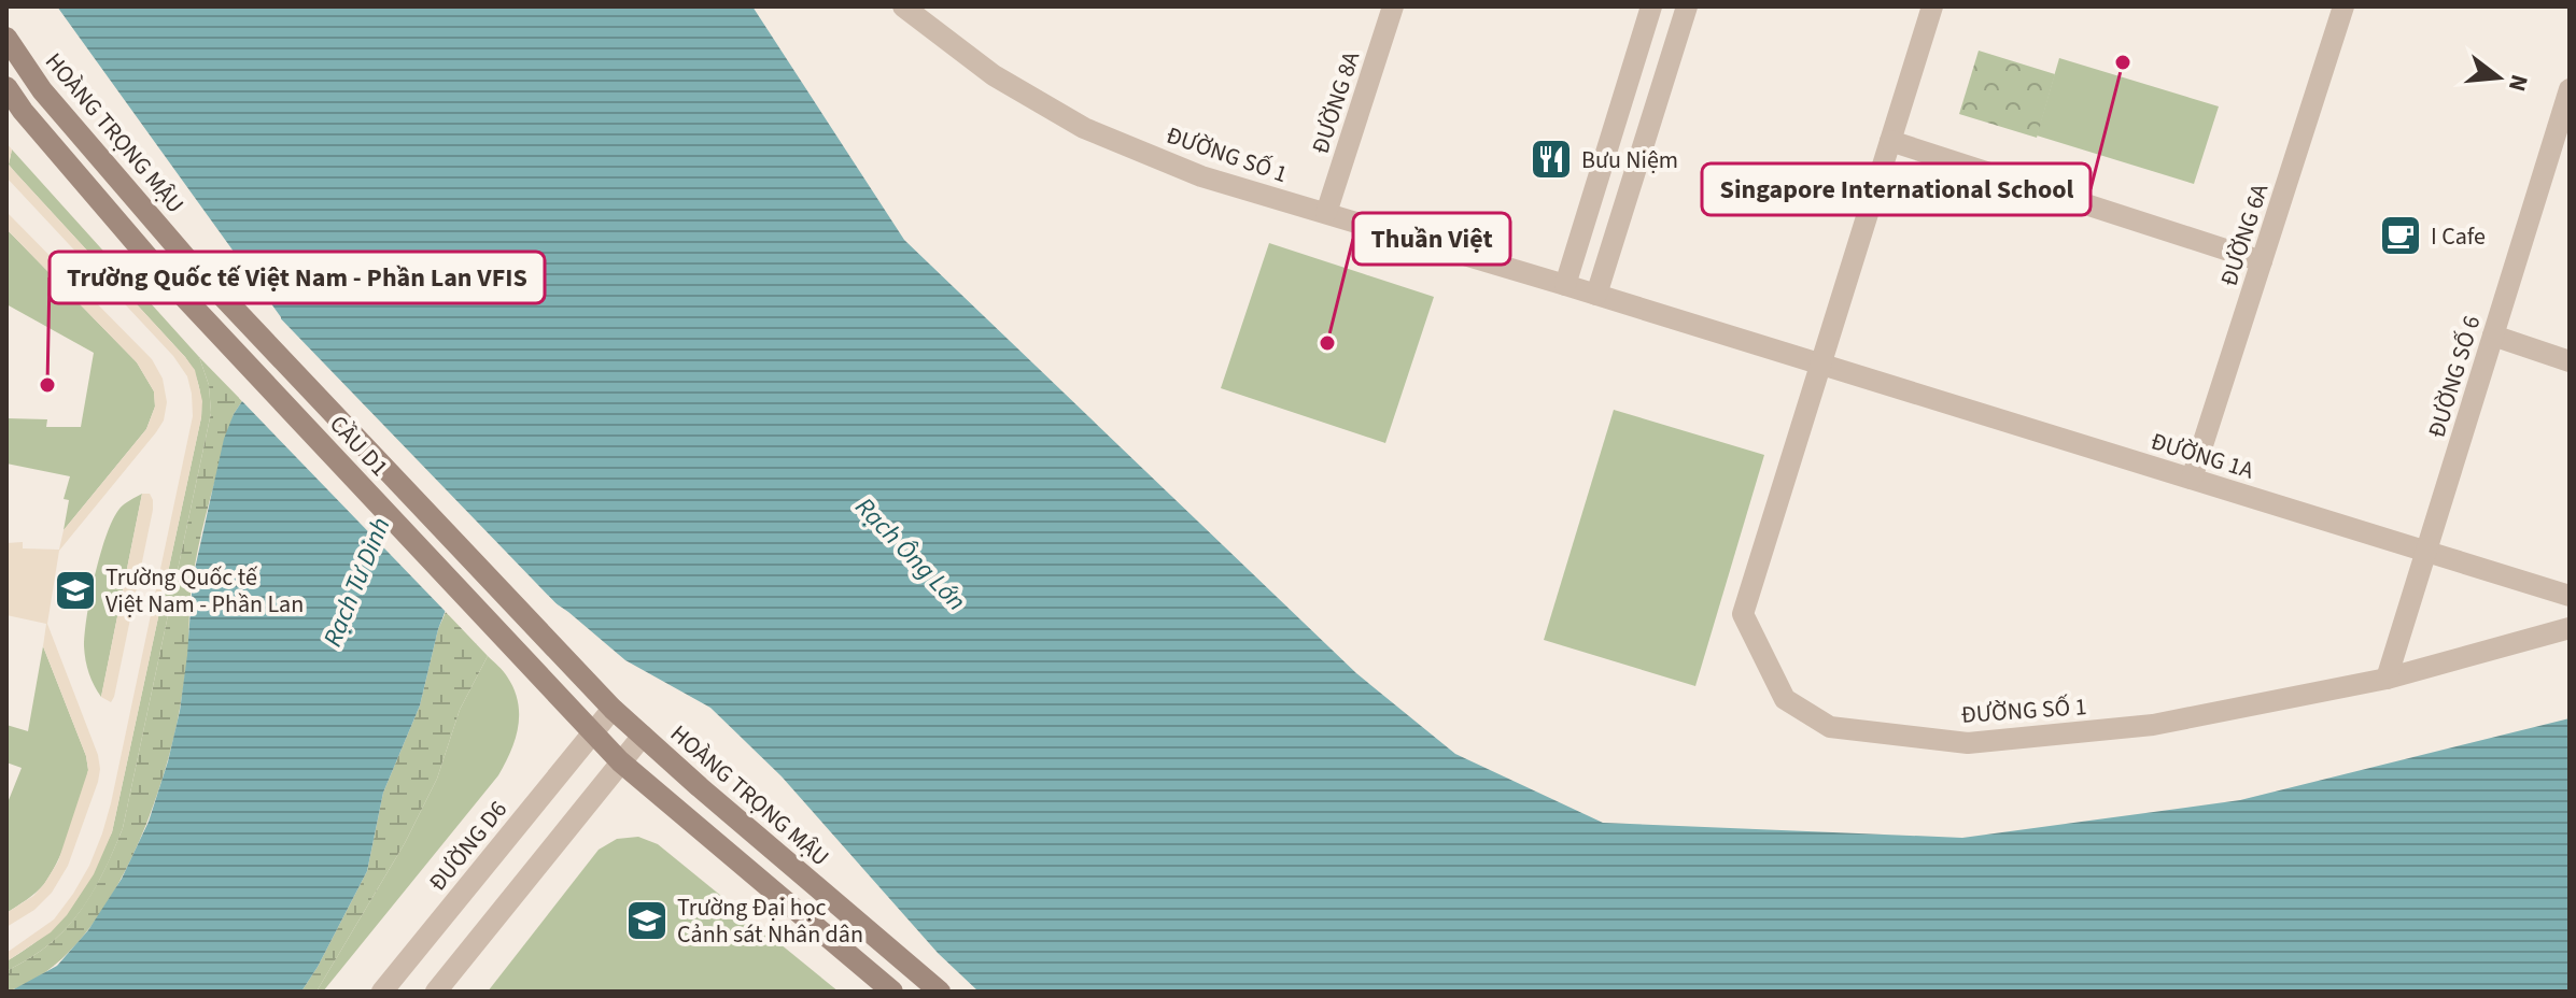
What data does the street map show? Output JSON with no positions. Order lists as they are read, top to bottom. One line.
{"streets":{"main road":["HOÀNG TRỌNG MẬU","CẦU D1"],"street":["ĐƯỜNG 8A","ĐƯỜNG SỐ 1","ĐƯỜNG 6A","ĐƯỜNG SỐ 6","ĐƯỜNG 1A","ĐƯỜNG D6"]},"crossings":[["ĐƯỜNG 8A","ĐƯỜNG SỐ 1"],["HOÀNG TRỌNG MẬU","CẦU D1"],["HOÀNG TRỌNG MẬU","ĐƯỜNG D6"],["ĐƯỜNG SỐ 1","ĐƯỜNG SỐ 6"],["ĐƯỜNG SỐ 1","ĐƯỜNG 1A"],["ĐƯỜNG 6A","ĐƯỜNG 1A"],["ĐƯỜNG SỐ 6","ĐƯỜNG 1A"],["CẦU D1","ĐƯỜNG D6"]],"water":["Rạch Ông Lớn","Rạch Tư Dinh"],"places":{"other":["Singapore International School","Thuần Việt","Trường Quốc tế Việt Nam - Phần Lan VFIS"],"restaurant":["Bưu Niệm"],"cafe":["I Cafe"],"school or university":["Trường Quốc tế Việt Nam - Phần Lan","Trường Đại học Cảnh sát Nhân dân"]},"north":"right"}
